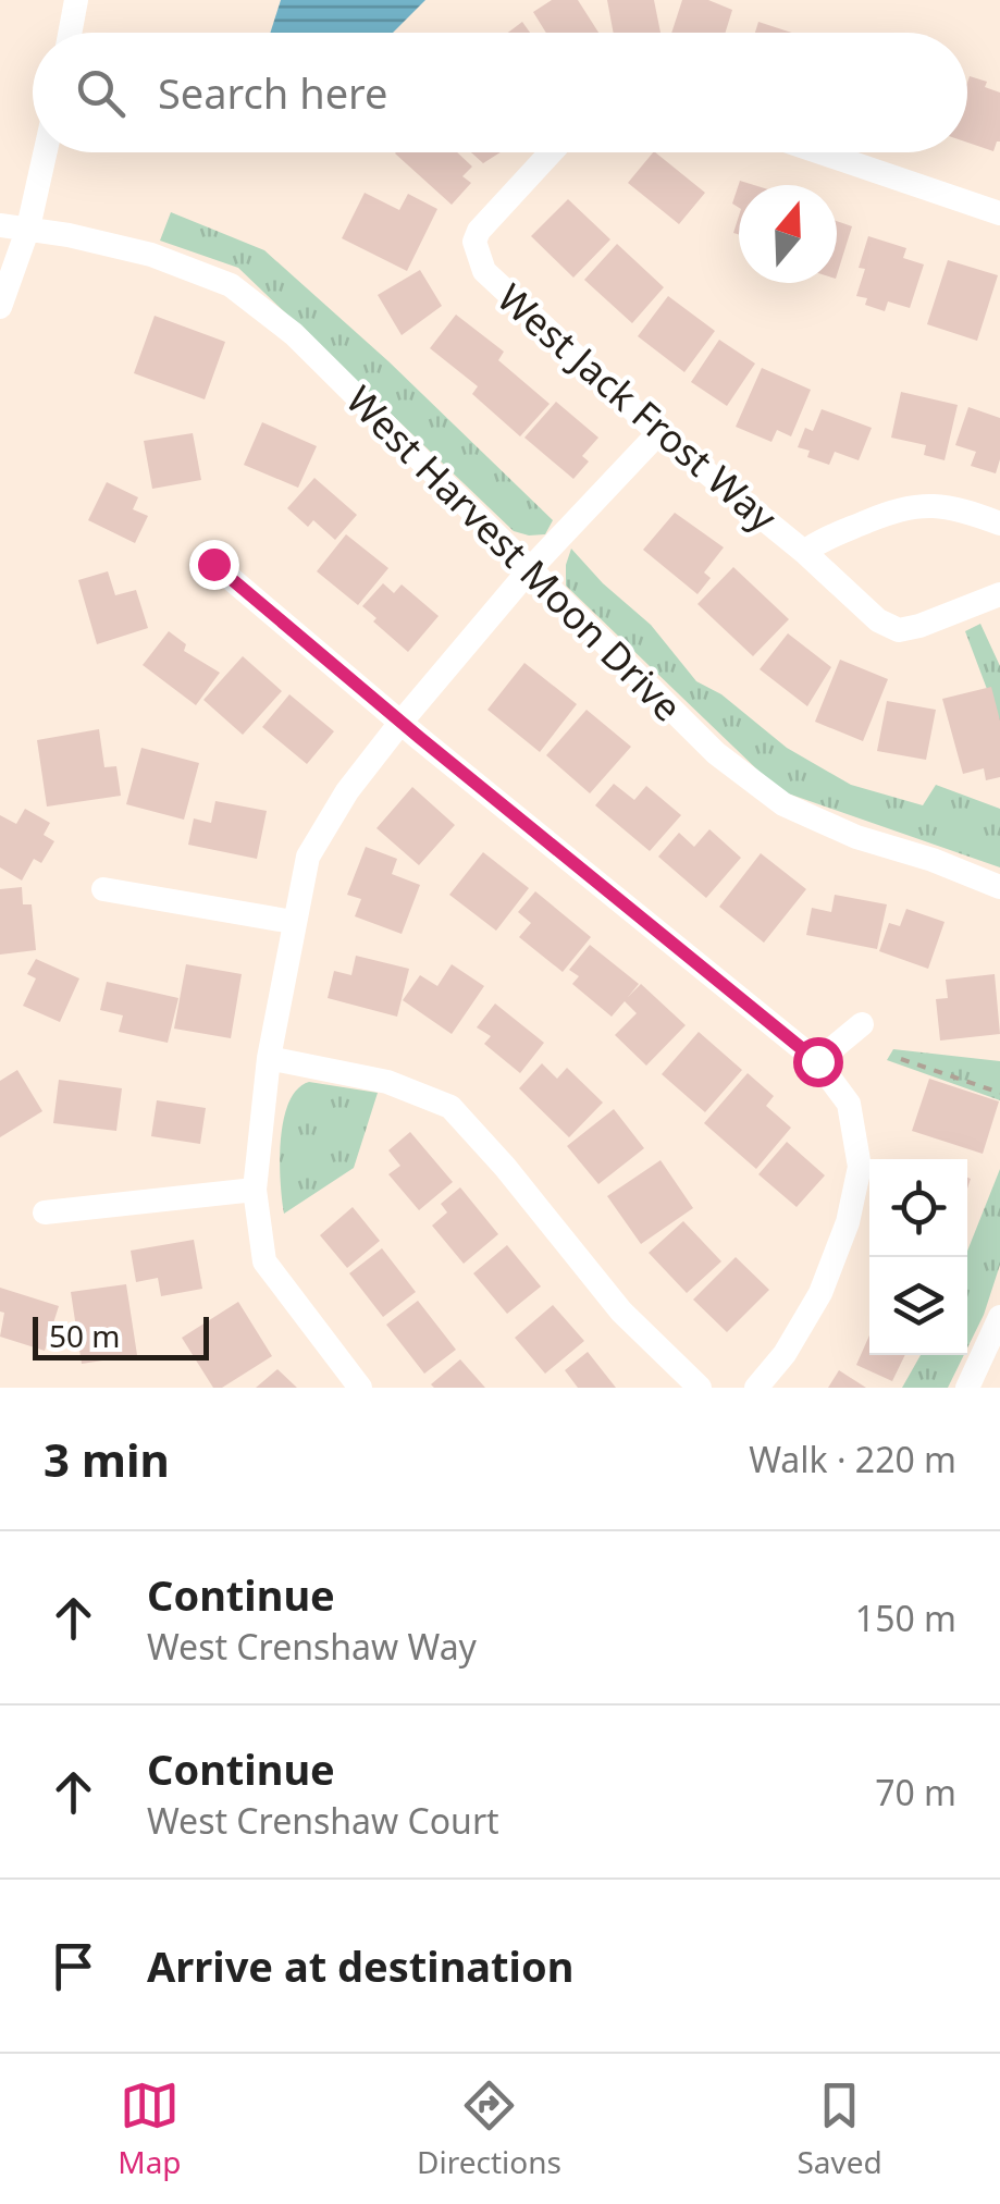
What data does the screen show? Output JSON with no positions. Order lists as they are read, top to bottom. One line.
{"streets":{"street":["West Jack Frost Way","West Harvest Moon Drive"]},"scale_bar":"50 m","north":"top","page":{"search":"Search here","scale":"50 m","heading":["3 min","Walk · 220 m"],"list":[["Continue","West Crenshaw Way","150 m"],["Continue","West Crenshaw Court","70 m"],"Arrive at destination"],"nav":["Map","Directions","Saved"]}}
